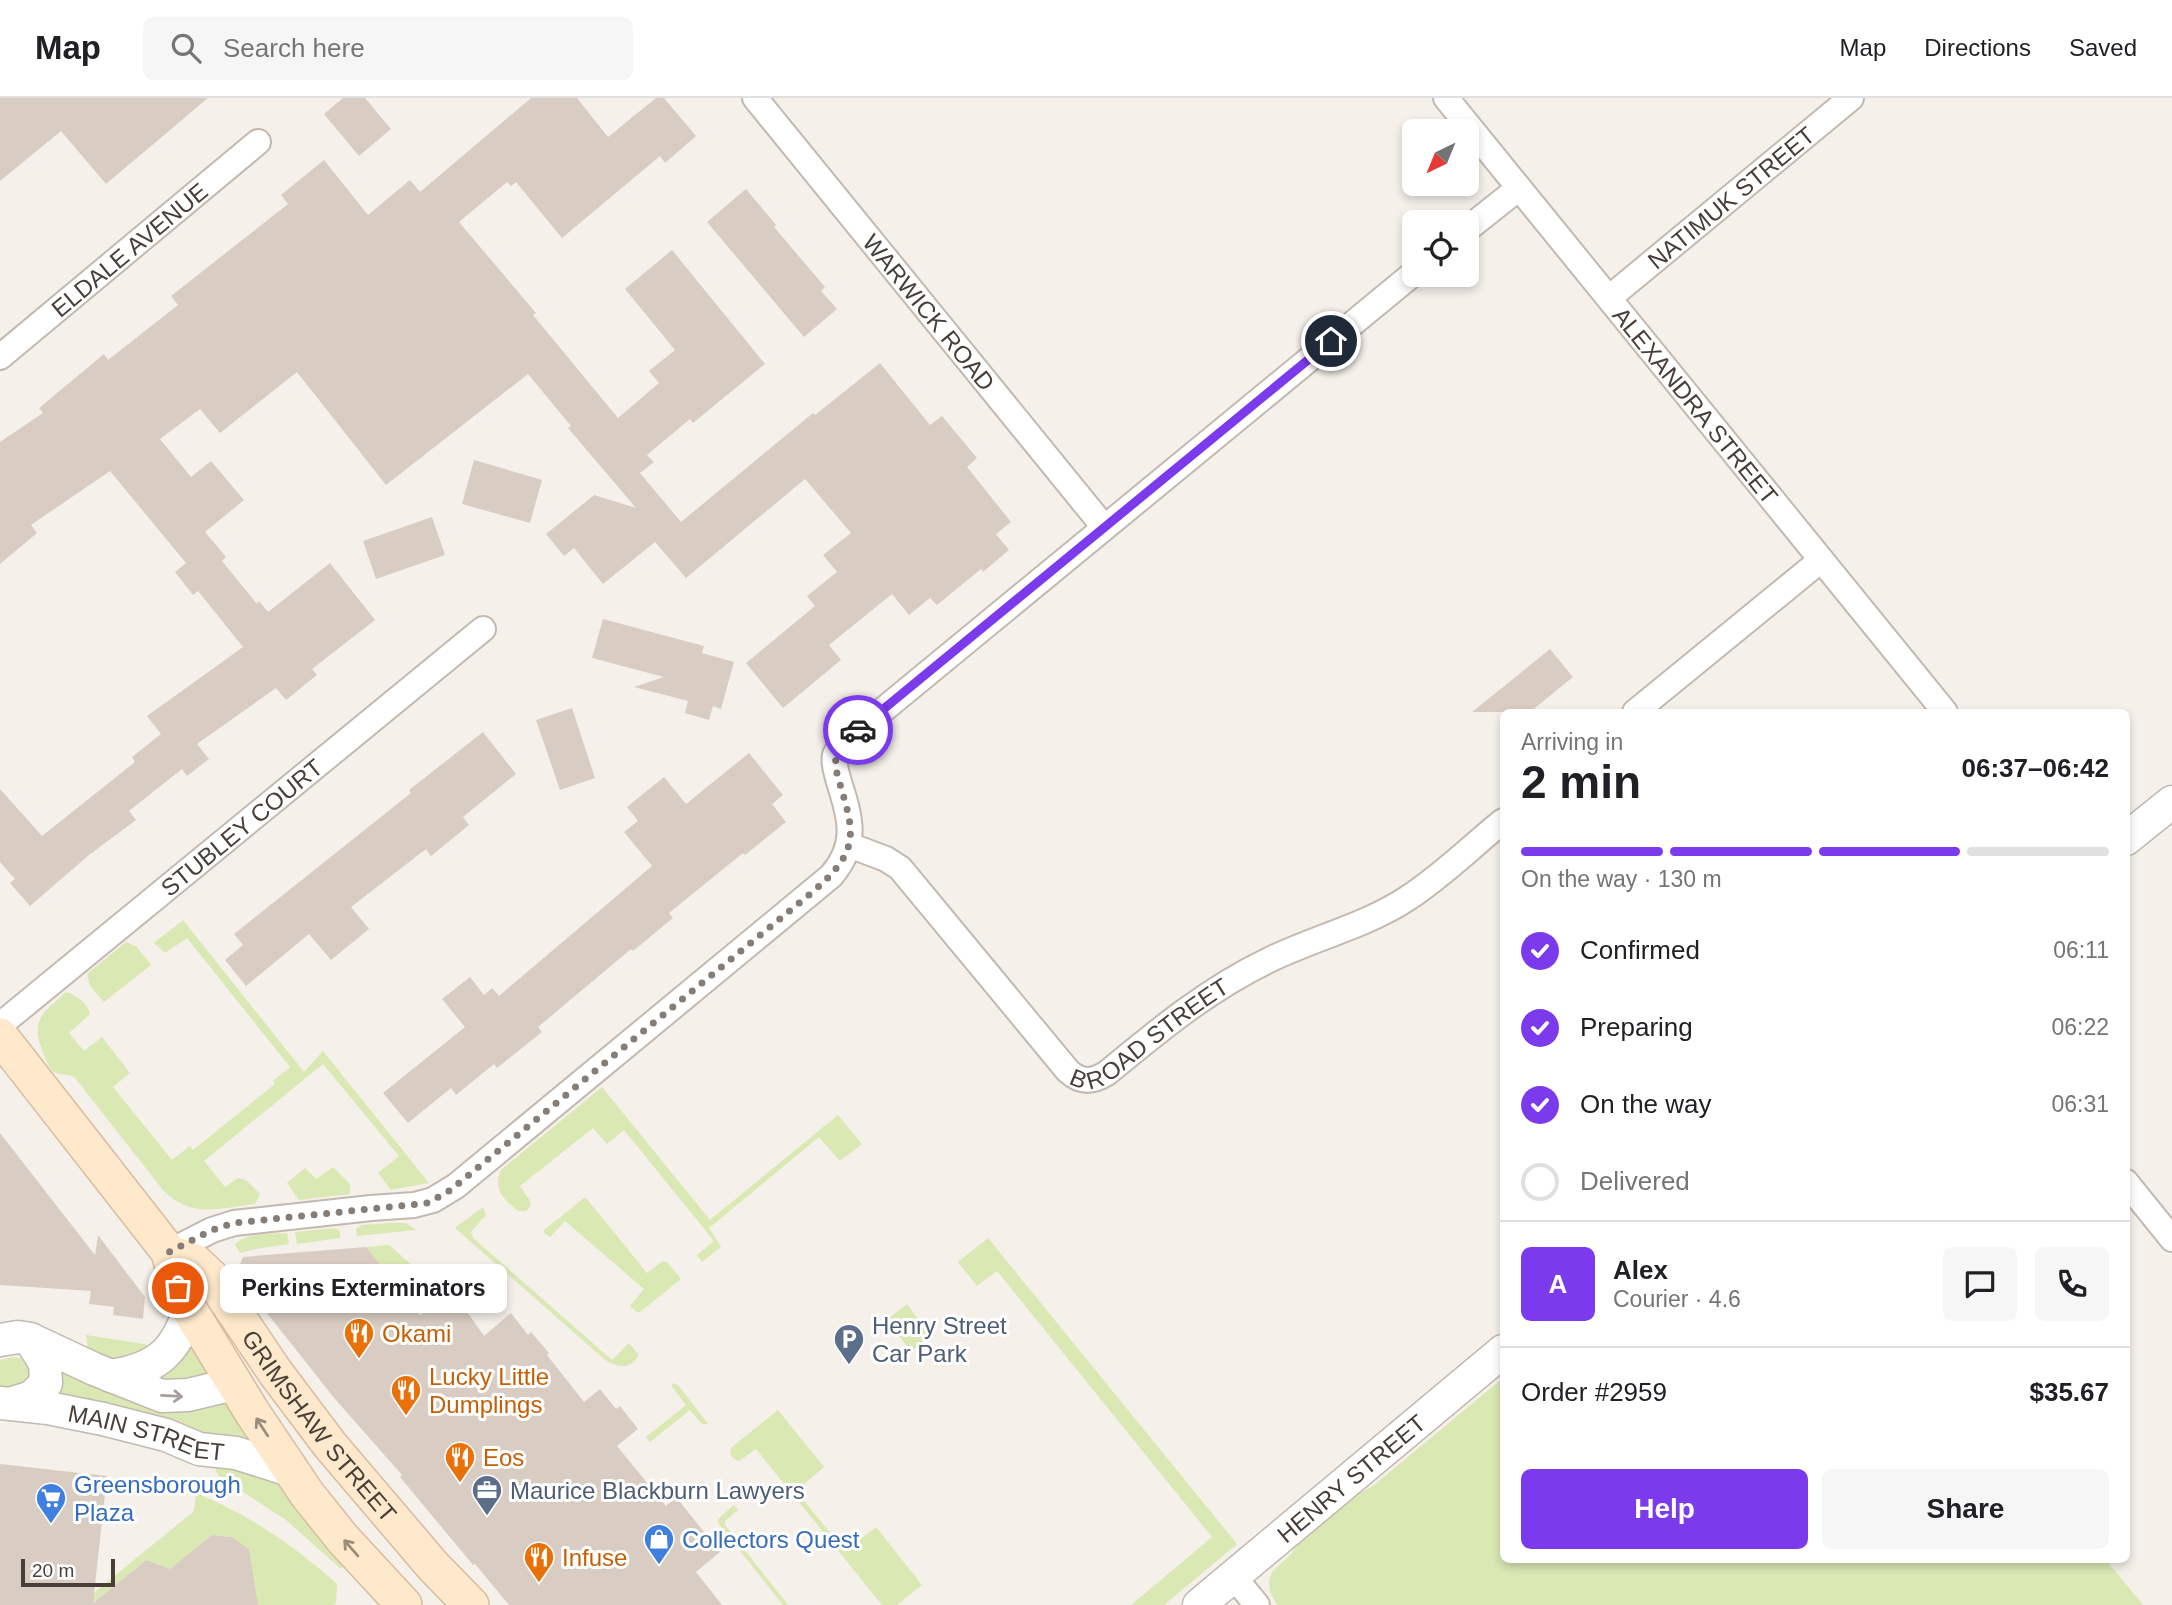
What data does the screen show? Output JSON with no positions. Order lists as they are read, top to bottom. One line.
{"streets":{"main road":["GRIMSHAW STREET"],"street":["NATIMUK STREET","ELDALE AVENUE","WARWICK ROAD","ALEXANDRA STREET","STUBLEY COURT","BROAD STREET","MAIN STREET","HENRY STREET"]},"crossings":[["NATIMUK STREET","ALEXANDRA STREET"],["GRIMSHAW STREET","MAIN STREET"]],"places":{"other":["Perkins Exterminators"],"restaurant":["Okami","Lucky Little Dumplings","Eos","Infuse"],"parking":["Henry Street Car Park"],"office":["Maurice Blackburn Lawyers"],"supermarket":["Greensborough Plaza"],"shop":["Collectors Quest"]},"scale_bar":"20 m","north":"bottom left","page":{"header":"Map","search":"Search here","nav":["Map","Directions","Saved"],"heading":["2 min","Arriving in","06:37–06:42"],"panel":["Alex","Courier · 4.6","Order #2959","$35.67"],"bar":"On the way · 130 m","list":[["Confirmed","06:11"],["Preparing","06:22"],["On the way","06:31"],"Delivered"],"round":"A","bubble":"Perkins Exterminators","buttons":["Help","Share"],"scale":"20 m"}}
